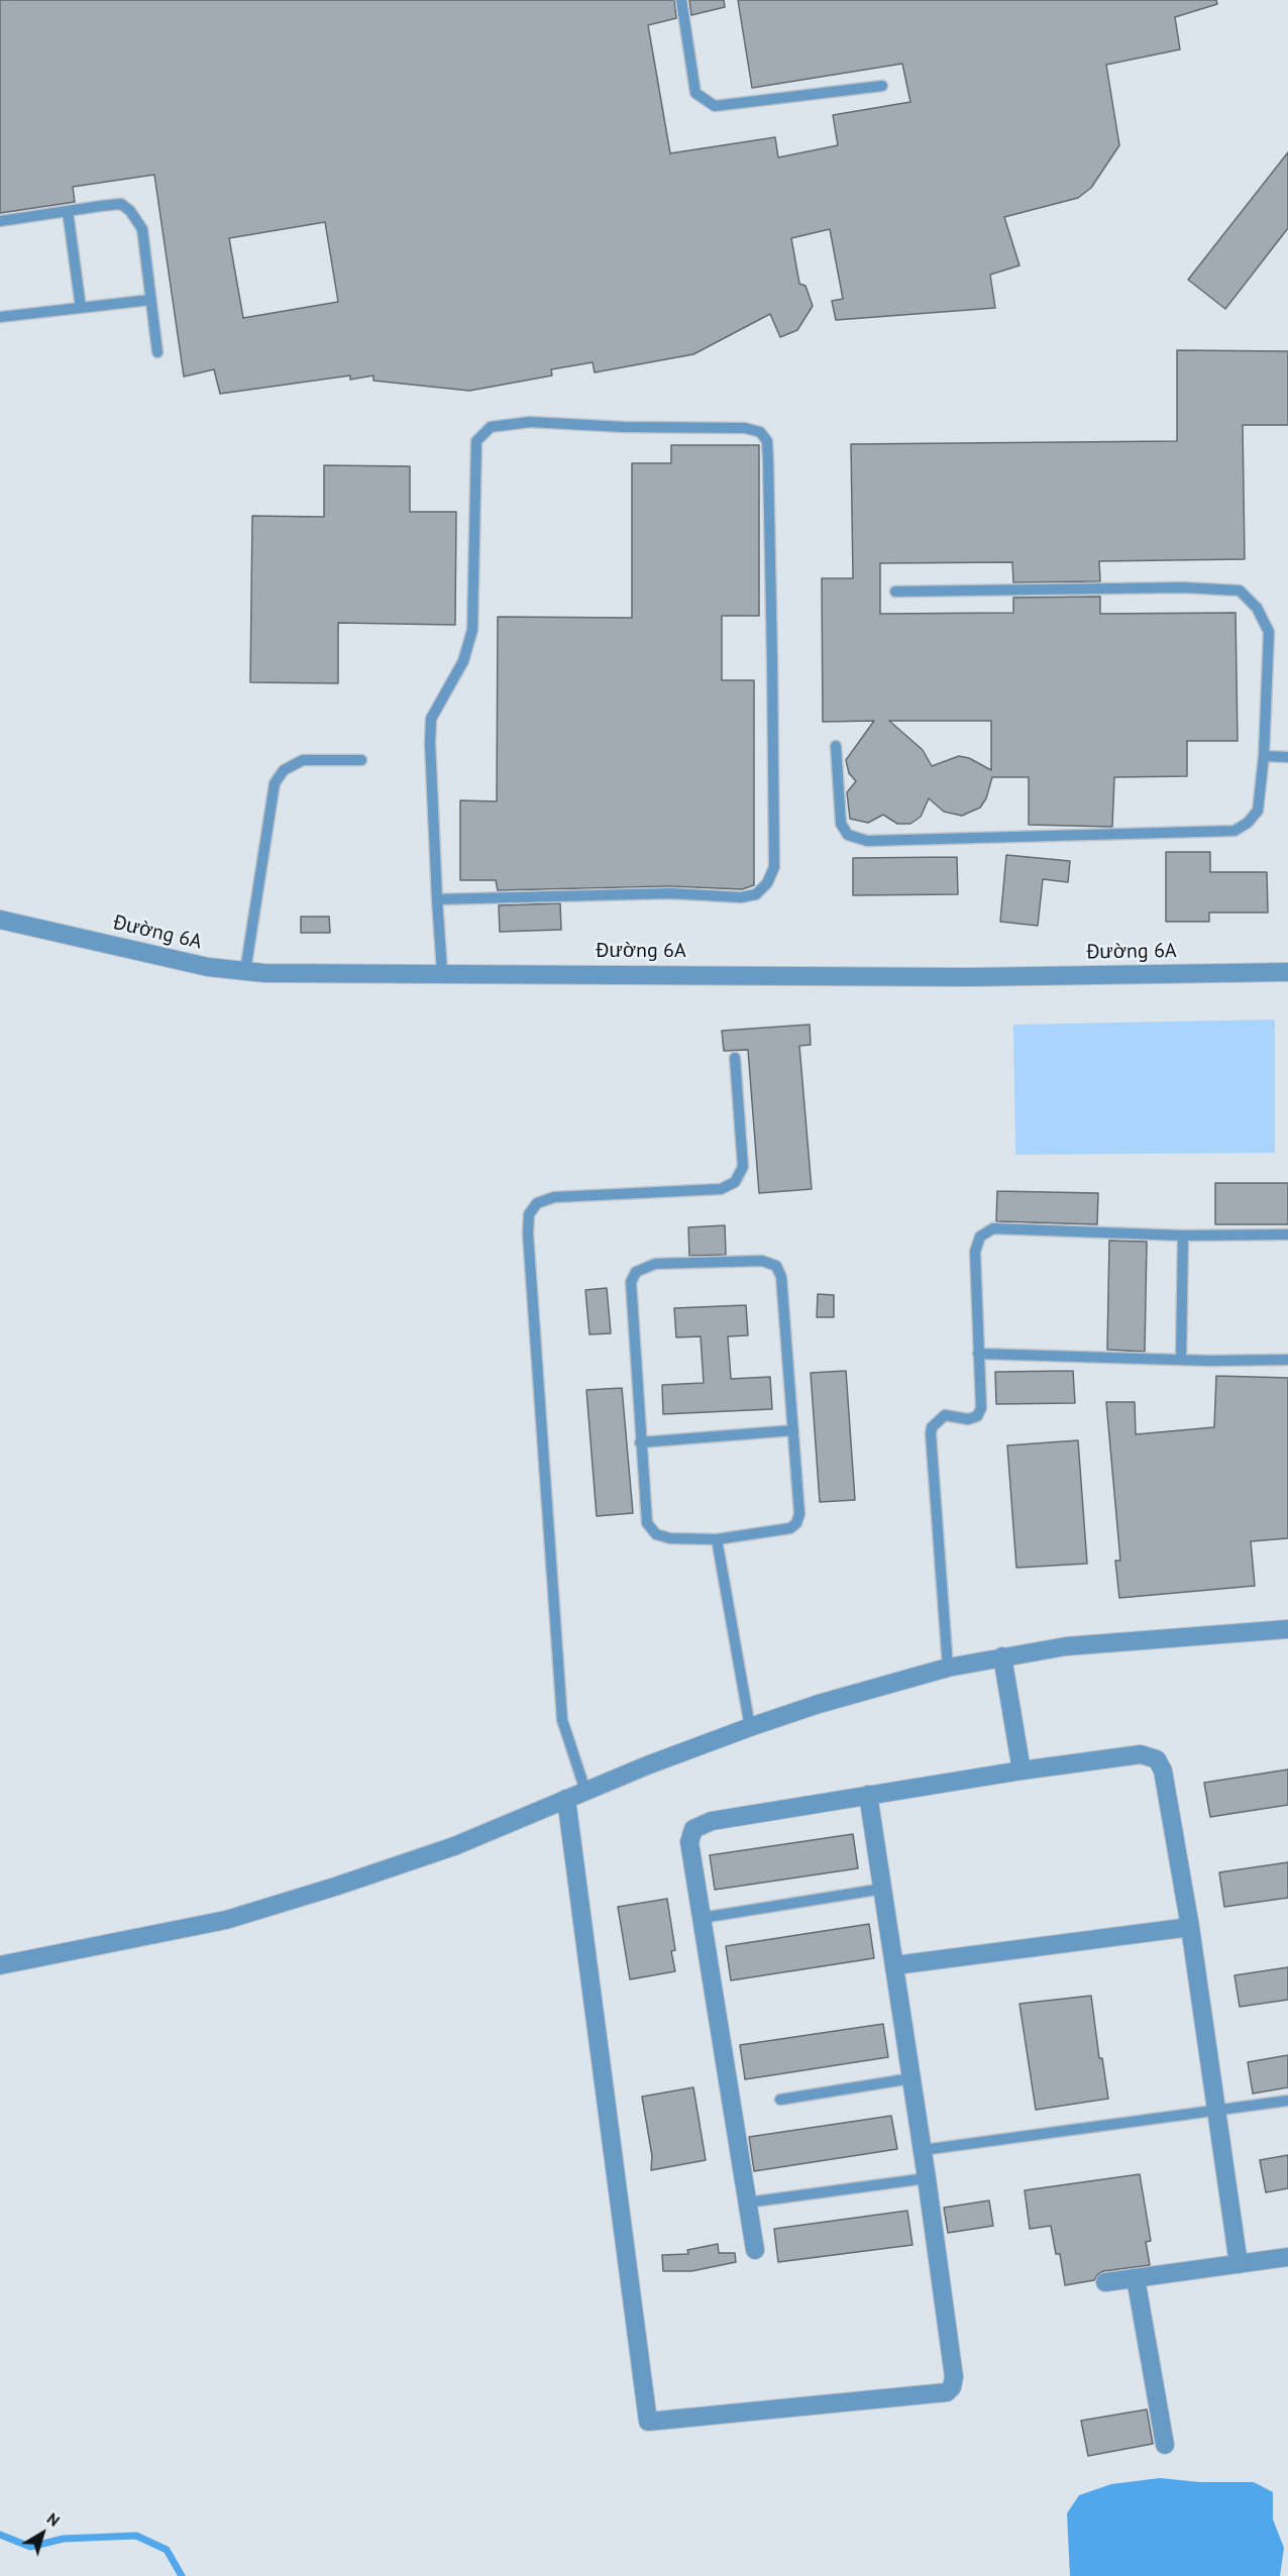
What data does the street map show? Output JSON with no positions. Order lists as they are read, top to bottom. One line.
{"streets":{"street":["Đường 6A"]},"north":"top right"}
